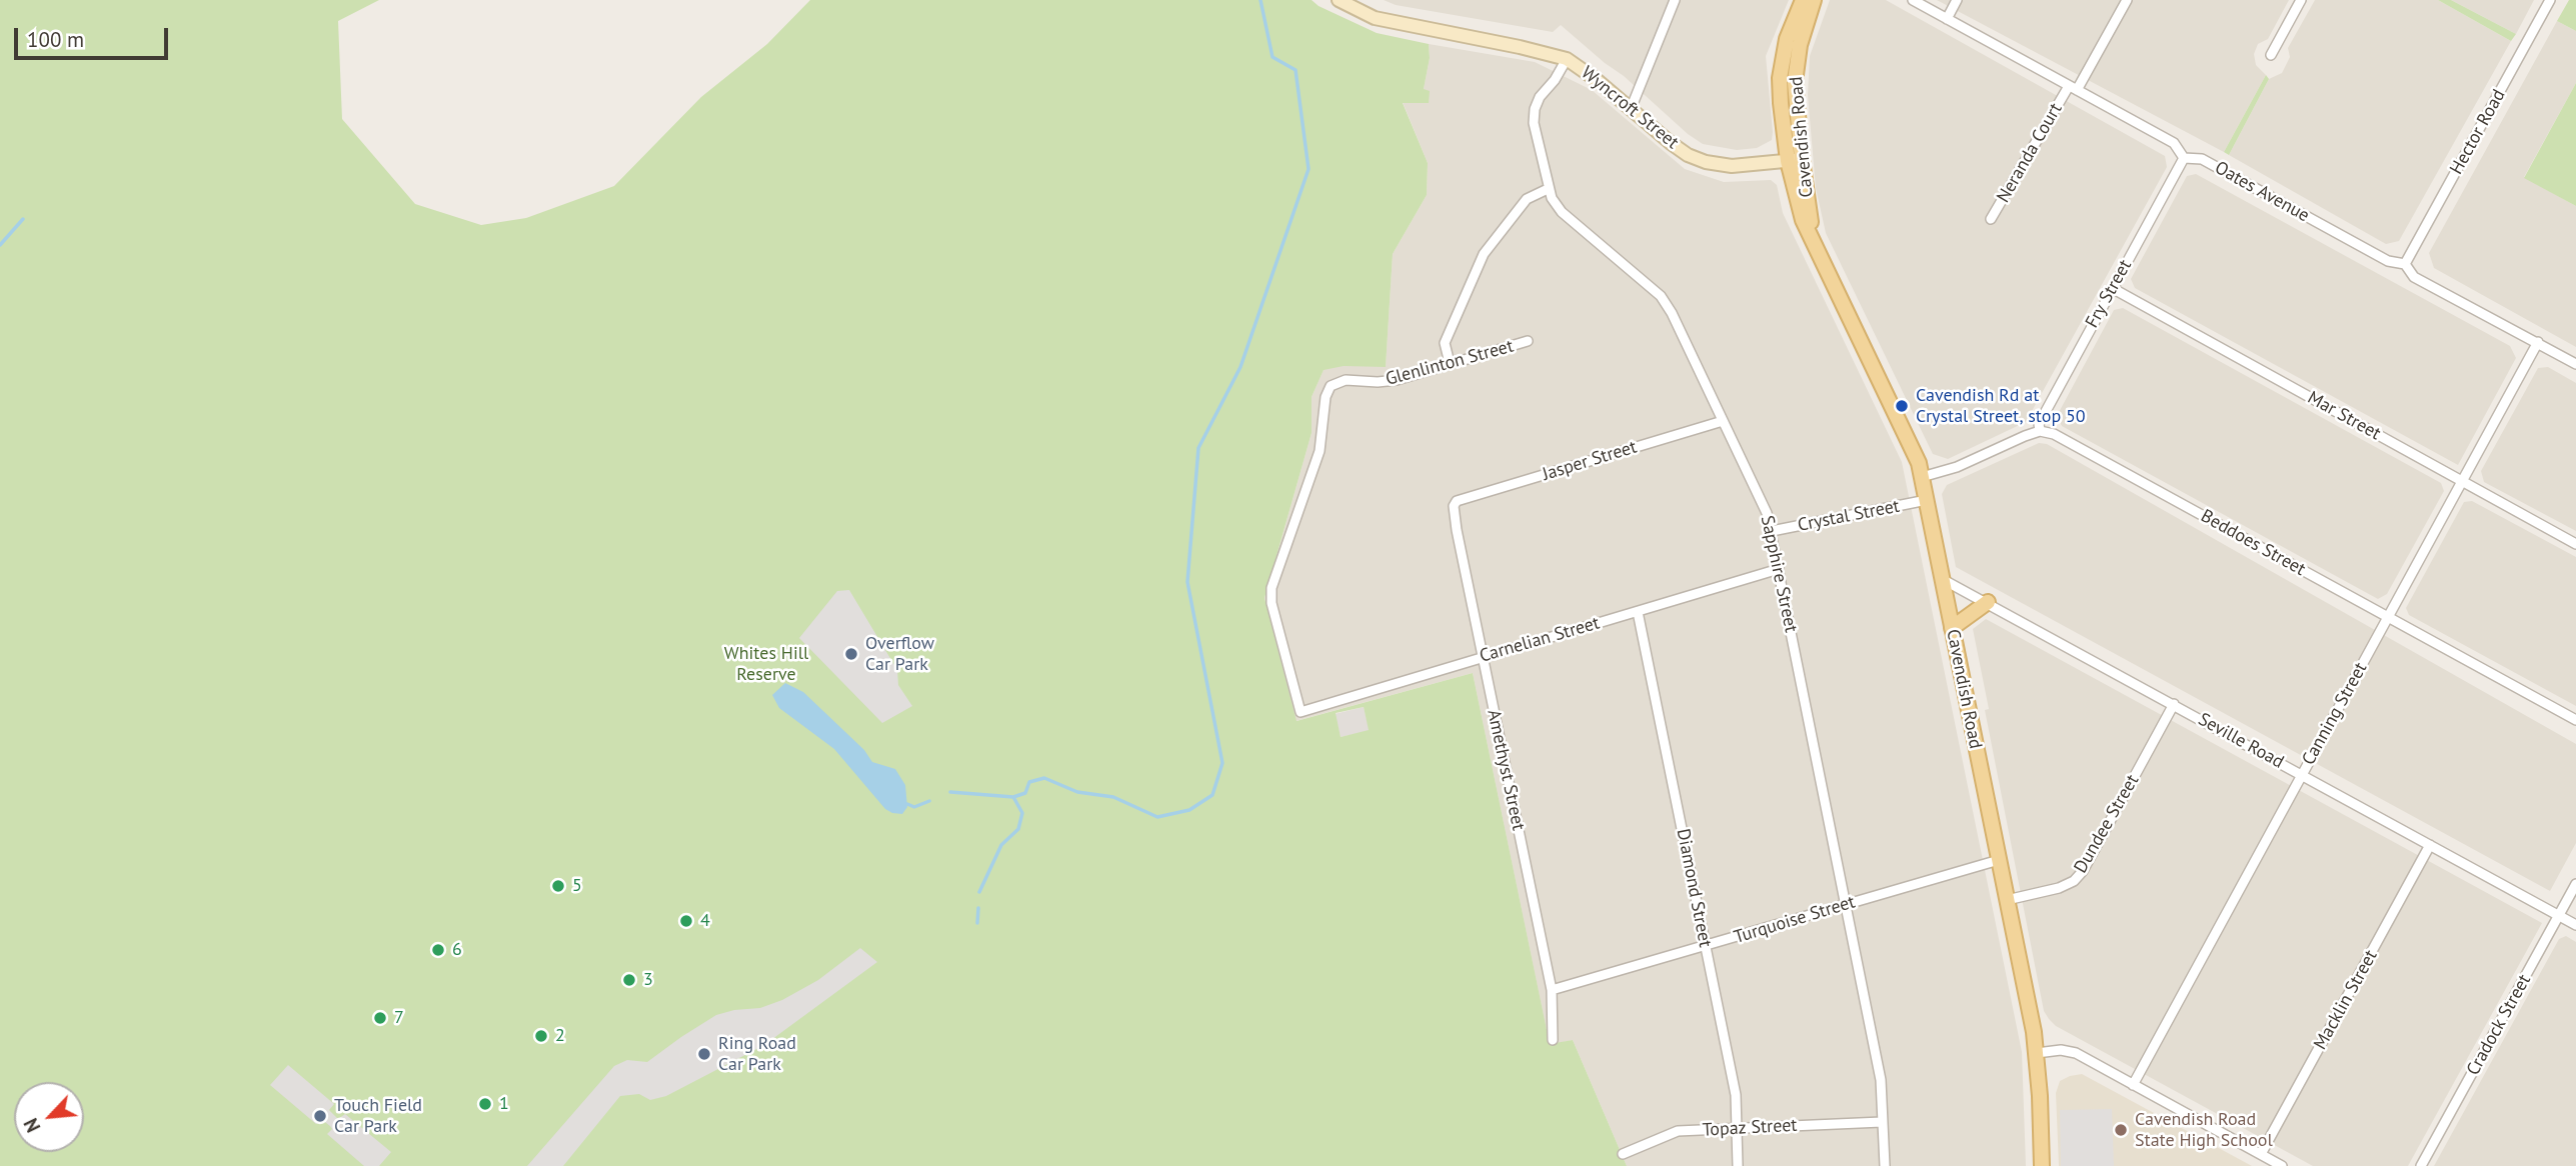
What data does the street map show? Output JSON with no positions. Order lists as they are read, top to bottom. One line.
{"streets":{"main road":["Cavendish Road"],"street":["Wyncroft Street","Hector Road","Neranda Court","Oates Avenue","Fry Street","Glenlinton Street","Mar Street","Jasper Street","Crystal Street","Beddoes Street","Sapphire Street","Carnelian Street","Canning Street","Seville Road","Amethyst Street","Dundee Street","Diamond Street","Turquoise Street","Macklin Street","Cradock Street","Topaz Street"]},"crossings":[["Wyncroft Street","Cavendish Road"],["Wyncroft Street","Sapphire Street"],["Hector Road","Oates Avenue"],["Cavendish Road","Crystal Street"],["Cavendish Road","Seville Road"],["Cavendish Road","Dundee Street"],["Cavendish Road","Turquoise Street"],["Neranda Court","Oates Avenue"],["Oates Avenue","Fry Street"],["Oates Avenue","Canning Street"],["Fry Street","Mar Street"],["Fry Street","Beddoes Street"],["Glenlinton Street","Carnelian Street"],["Mar Street","Canning Street"],["Jasper Street","Sapphire Street"],["Jasper Street","Amethyst Street"],["Crystal Street","Sapphire Street"],["Beddoes Street","Canning Street"],["Sapphire Street","Carnelian Street"],["Sapphire Street","Turquoise Street"],["Sapphire Street","Topaz Street"],["Carnelian Street","Amethyst Street"],["Carnelian Street","Diamond Street"],["Canning Street","Seville Road"],["Seville Road","Dundee Street"],["Seville Road","Macklin Street"],["Seville Road","Cradock Street"],["Amethyst Street","Turquoise Street"],["Diamond Street","Turquoise Street"],["Diamond Street","Topaz Street"]],"parks":["Whites Hill Reserve"],"places":["Cavendish Rd at Crystal Street, stop 50","Overflow Car Park","5","4","6","3","7","2","Ring Road Car Park","1","Touch Field Car Park","Cavendish Road State High School"],"scale_bar":"100 m","north":"bottom left"}
